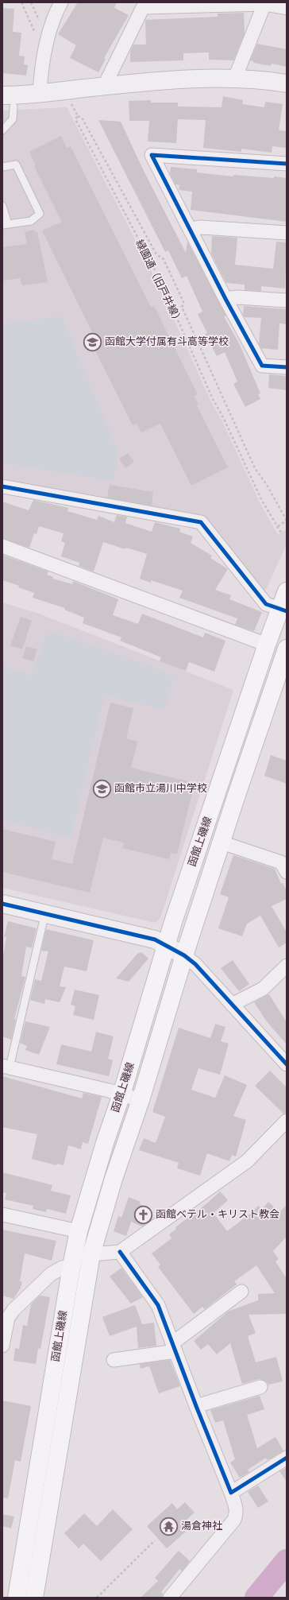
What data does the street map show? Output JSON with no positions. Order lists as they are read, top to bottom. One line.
{"streets":{"main road":["函館上磯線"],"path":["緑園通（旧戸井線）"]},"places":{"school or university":["函館大学付属有斗高等学校","函館市立湯川中学校"],"church":["函館ベテル・キリスト教会"],"temple":["湯倉神社"]}}
